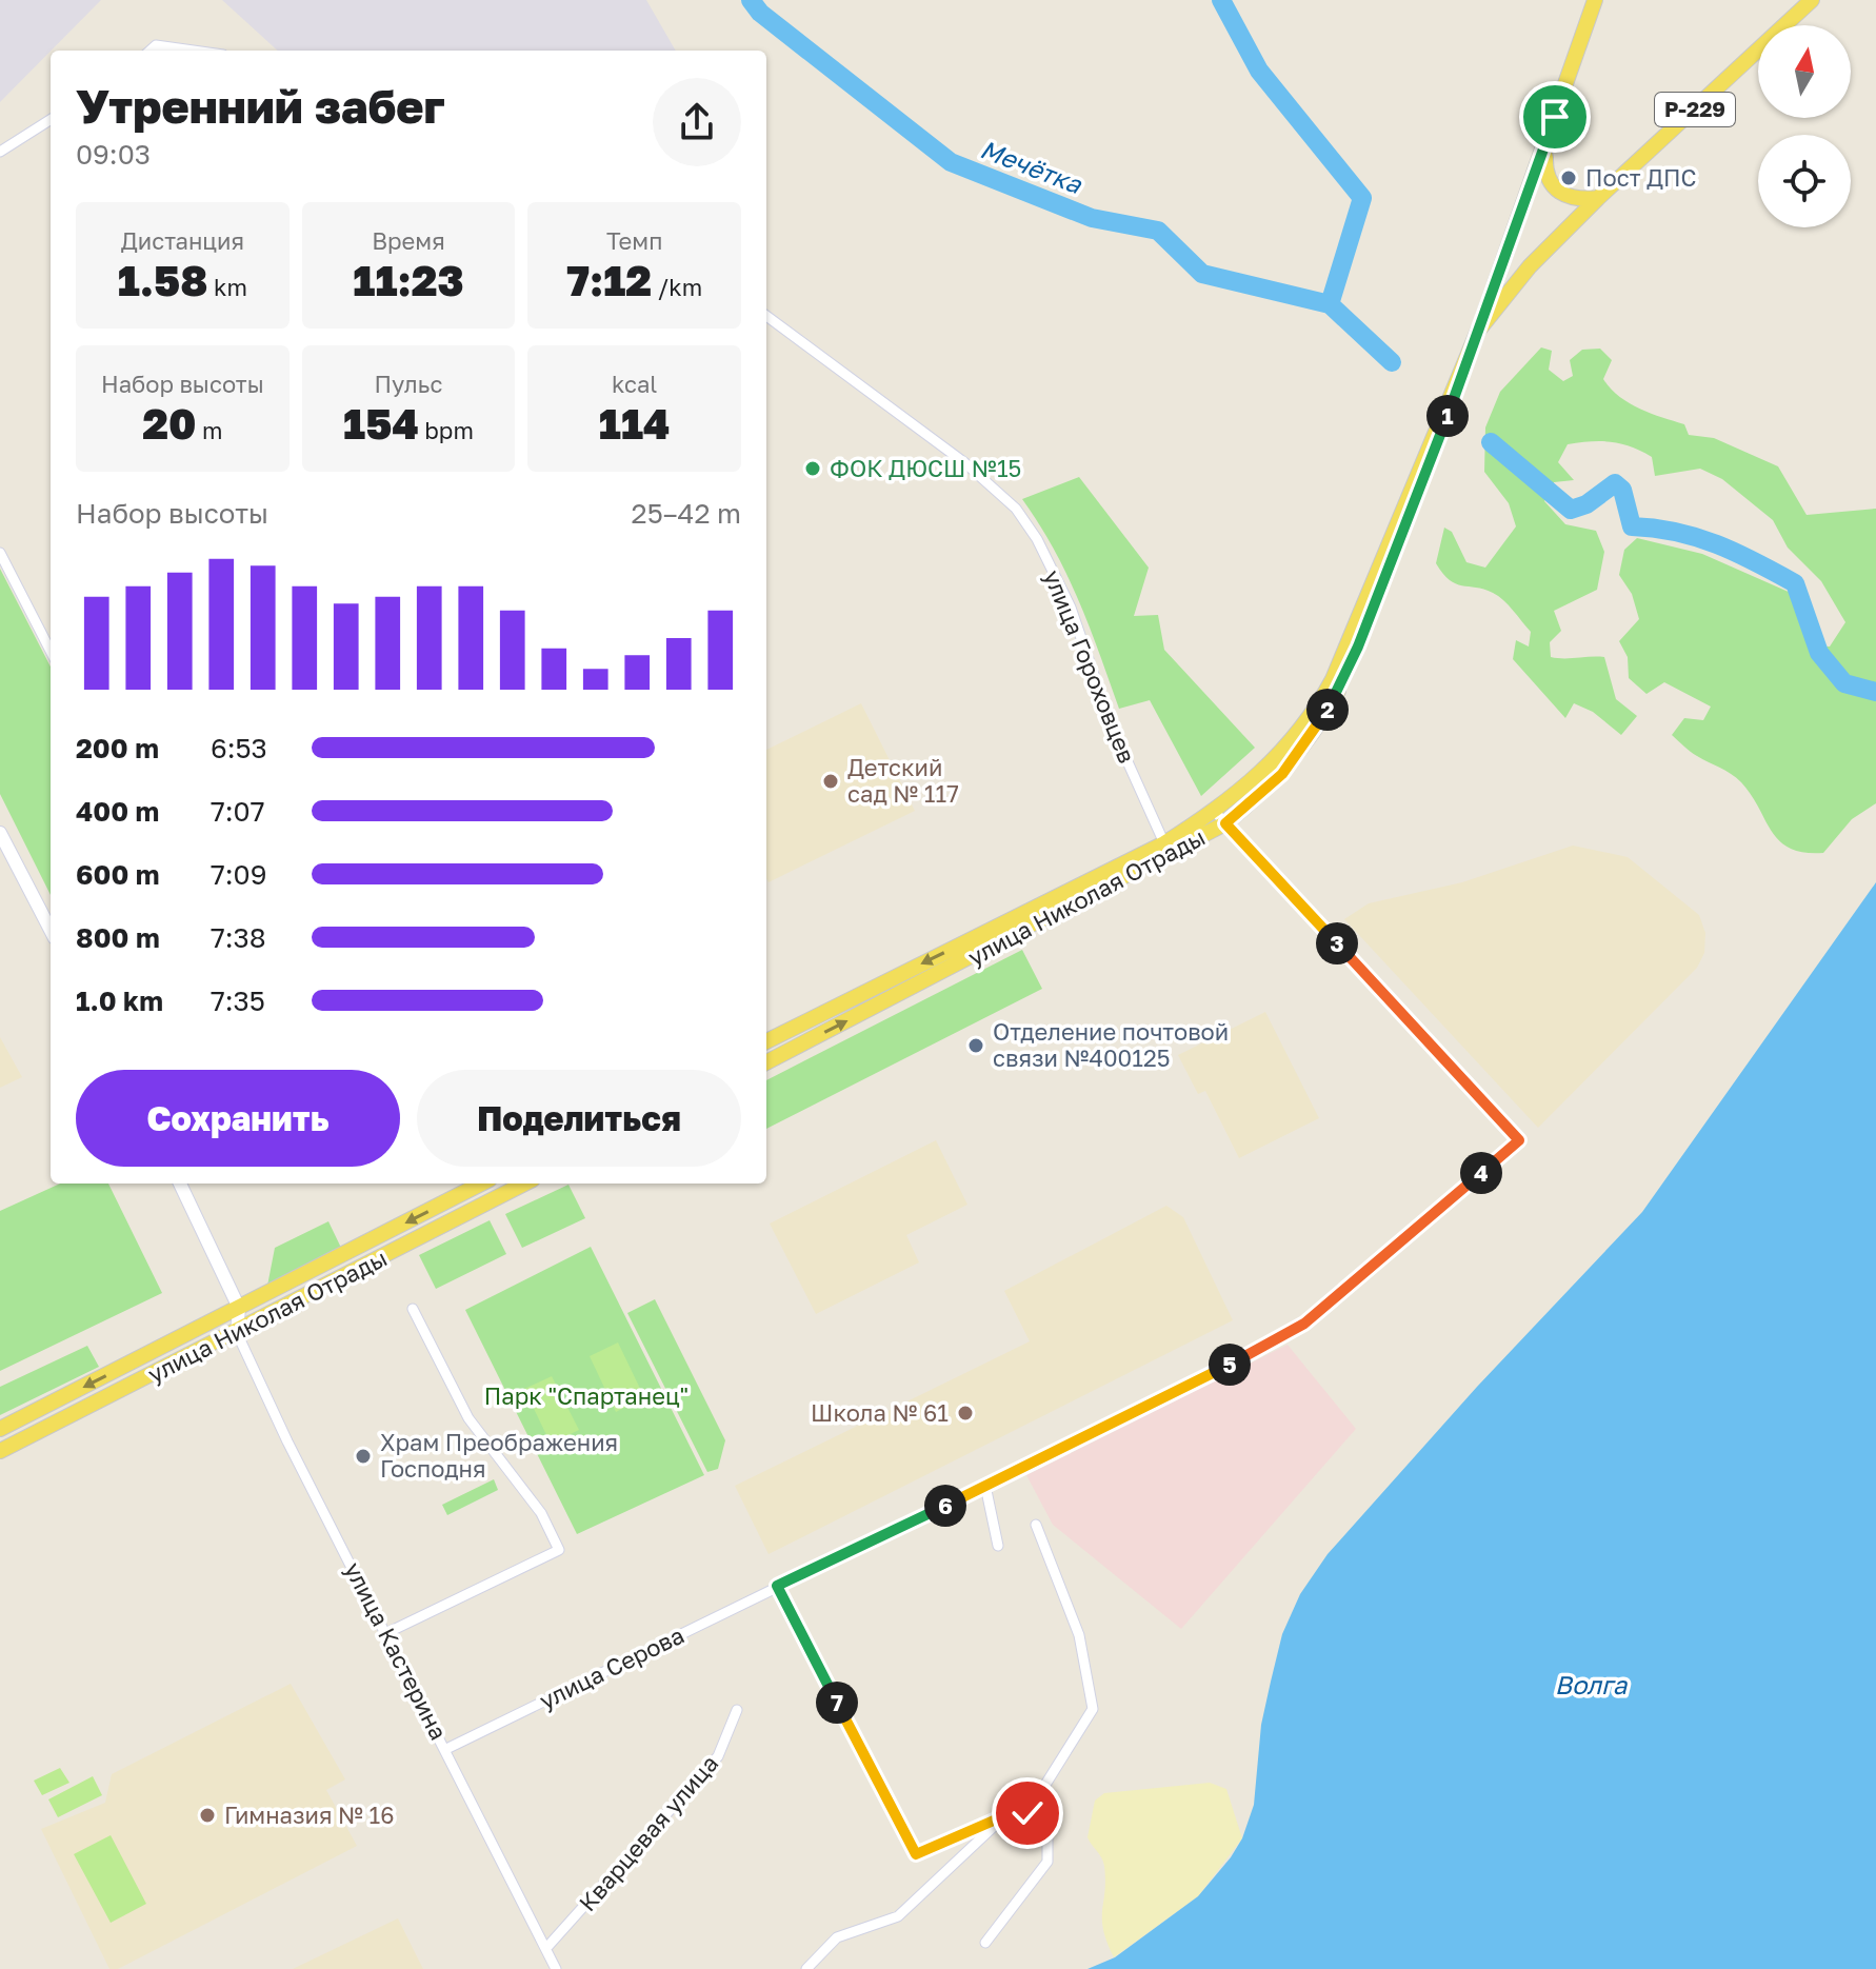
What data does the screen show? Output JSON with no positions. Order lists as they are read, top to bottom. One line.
{"streets":{"main road":["Р-229","улица Николая Отрады"],"street":["улица Гороховцев","улица Кастерина","улица Серова","Кварцевая улица"]},"crossings":[["улица Гороховцев","улица Николая Отрады"],["улица Николая Отрады","улица Кастерина"],["улица Николая Отрады","улица Серова"],["улица Кастерина","улица Серова"],["улица Кастерина","Кварцевая улица"]],"water":["Мечётка","Волга"],"parks":["Парк \"Спартанец\""],"places":["Пост ДПС","ФОК ДЮСШ №15","Детский сад № 117","Отделение почтовой связи №400125","Школа № 61","Храм Преображения Господня","Гимназия № 16"],"north":"top","page":{"heading":["Утренний забег","09:03"],"stats":[["Дистанция","1.58 km"],["Время","11:23"],["Темп","7:12 /km"],["Набор высоты","20 m"],["Пульс","154 bpm"],["kcal","114"]],"pins":["1","2","3","4","5","6","7"],"chart":["Набор высоты","25–42 m"],"list":[{"name":"200 m","note":"6:53"},{"name":"400 m","note":"7:07"},{"name":"600 m","note":"7:09"},{"name":"800 m","note":"7:38"},{"name":"1.0 km","note":"7:35"}],"buttons":["Сохранить","Поделиться"]}}
